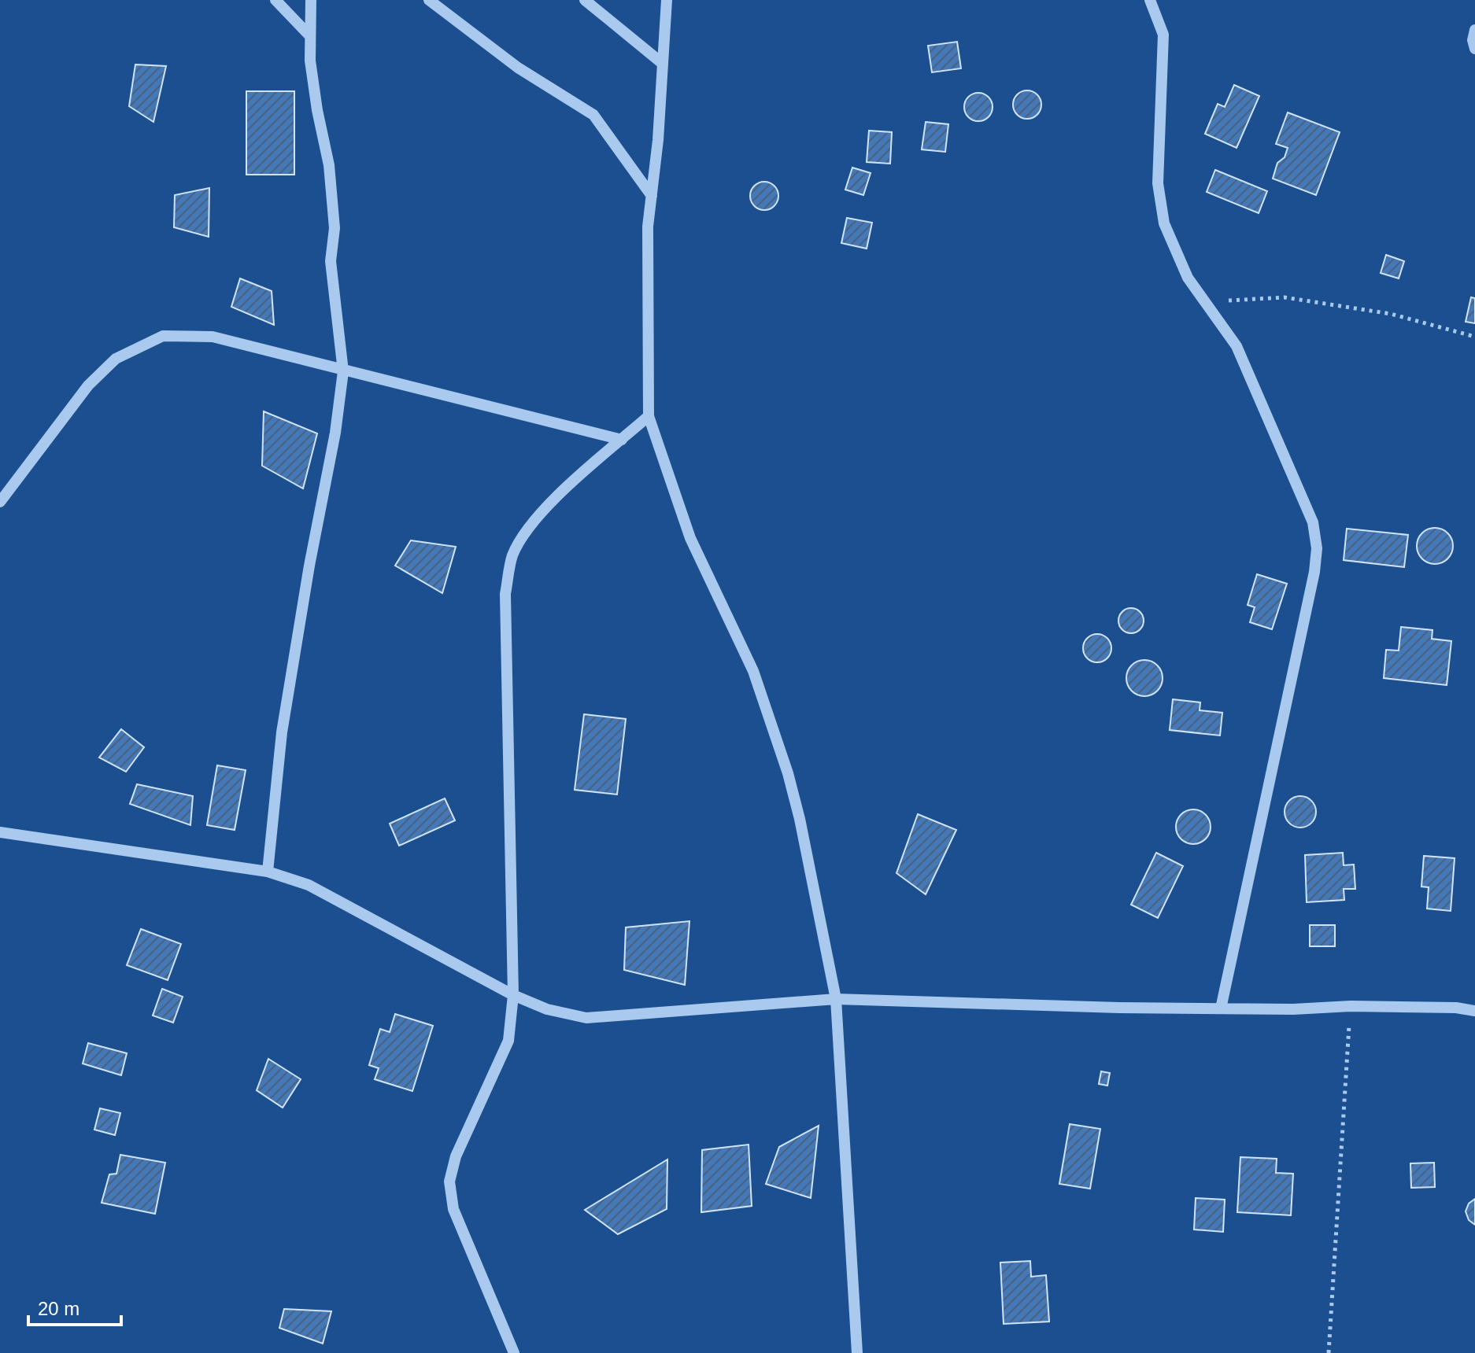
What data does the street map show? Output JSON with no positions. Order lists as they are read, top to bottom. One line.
{"scale_bar":"20 m"}
